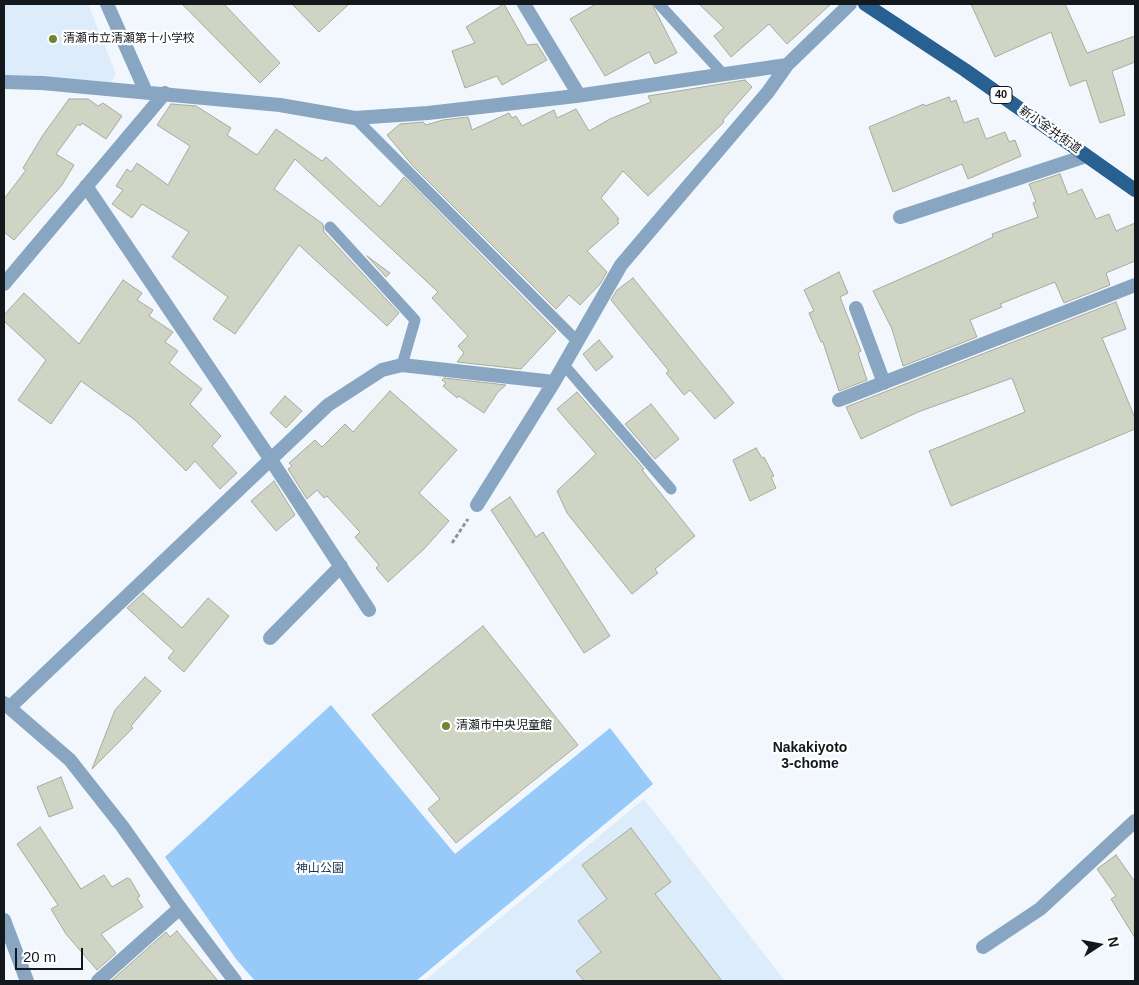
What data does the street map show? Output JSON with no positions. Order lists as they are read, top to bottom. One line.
{"streets":{"main road":["40","新小金井街道"]},"districts":["Nakakiyoto 3-chome"],"parks":["神山公園"],"places":["清瀬市立清瀬第十小学校","清瀬市中央児童館"],"scale_bar":"20 m","north":"right"}
